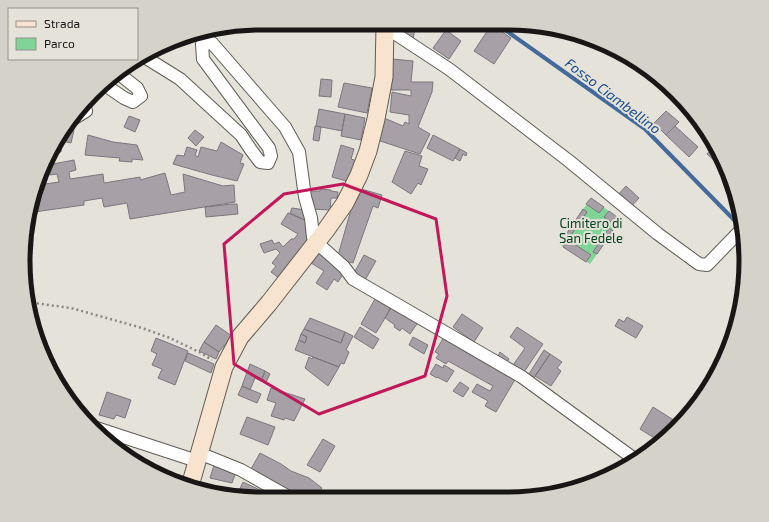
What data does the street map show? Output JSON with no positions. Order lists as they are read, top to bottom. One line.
{"water":["Fosso Ciambellino"],"parks":["Cimitero di San Fedele"],"legend":["Strada","Parco"]}
